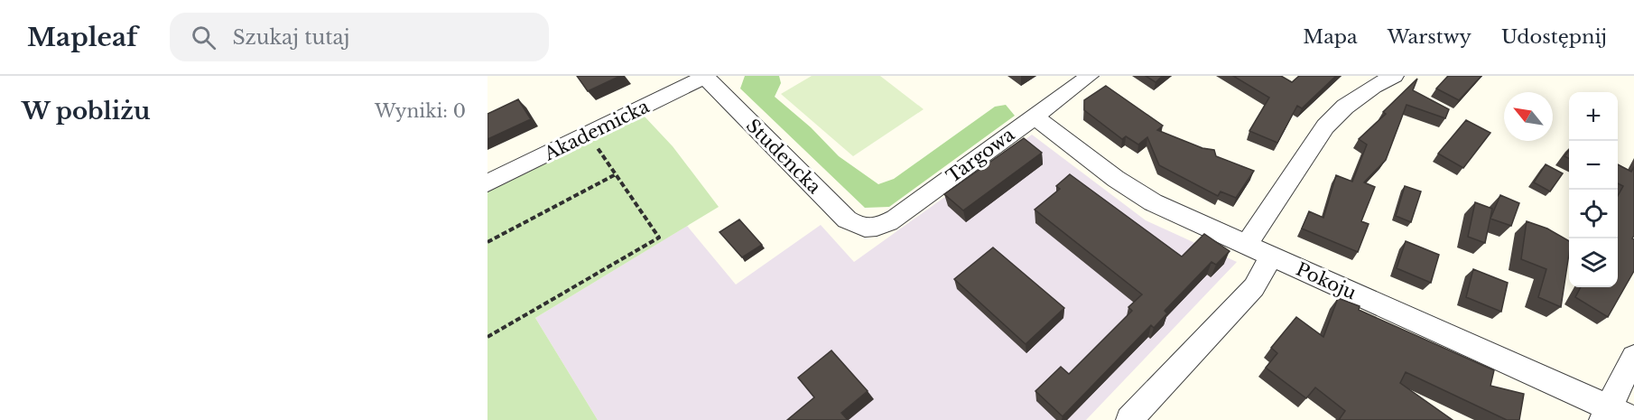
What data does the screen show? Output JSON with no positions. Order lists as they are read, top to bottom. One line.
{"streets":{"street":["Akademicka","Targowa","Studencka","Pokoju"]},"crossings":[["Akademicka","Studencka"],["Targowa","Studencka"],["Targowa","Pokoju"]],"north":"top left","page":{"header":"Mapleaf","search":"Szukaj tutaj","nav":["Mapa","Warstwy","Udostępnij"],"heading":["W pobliżu","Wyniki: 0"],"map_buttons":["+","−"]}}
